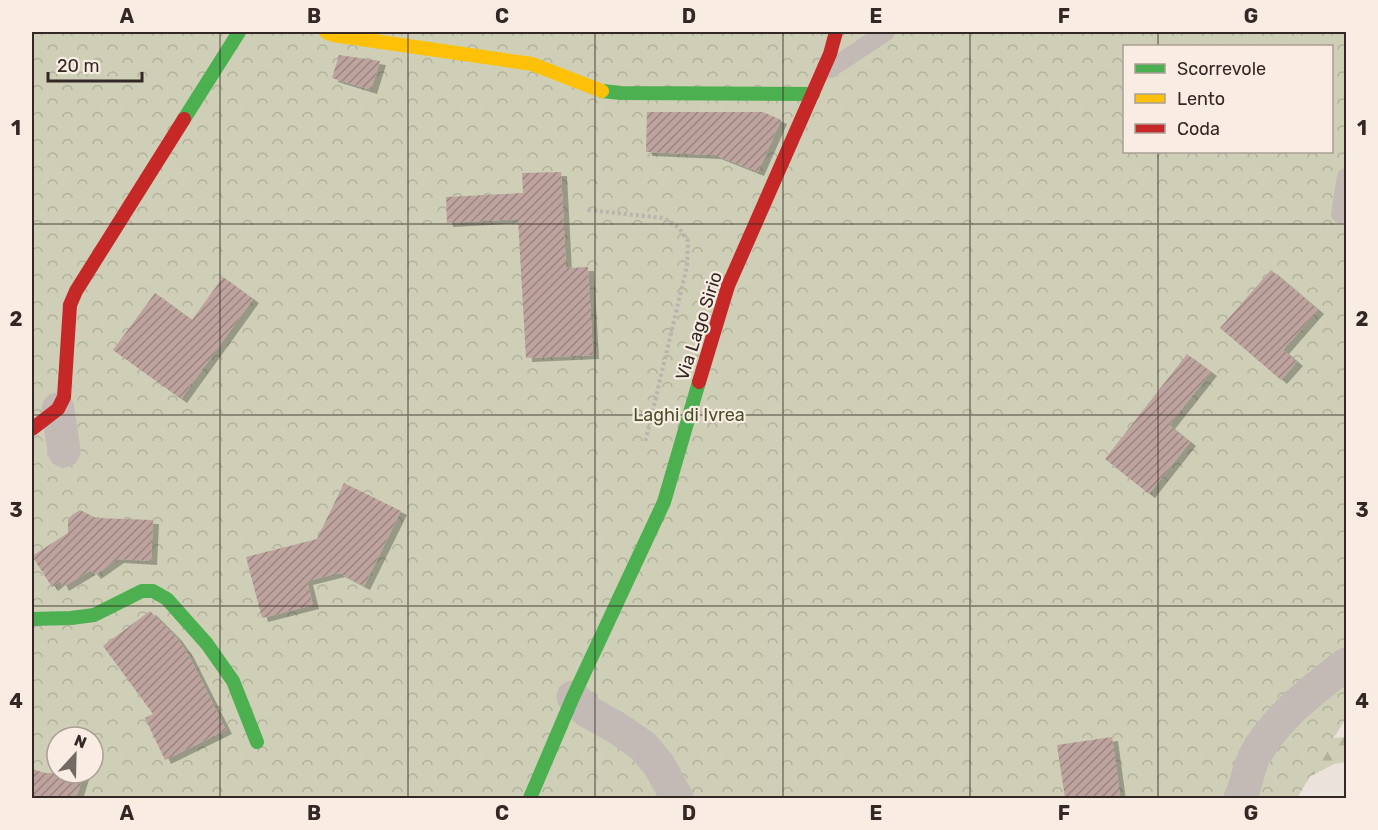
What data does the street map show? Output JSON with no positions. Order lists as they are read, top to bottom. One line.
{"streets":{"street":["Via Lago Sirio"]},"parks":["Laghi di Ivrea"],"legend":["Scorrevole","Lento","Coda"],"scale_bar":"20 m","north":"top","grid":{"columns":["A","B","C","D","E","F","G"],"rows":["1","2","3","4"]}}
